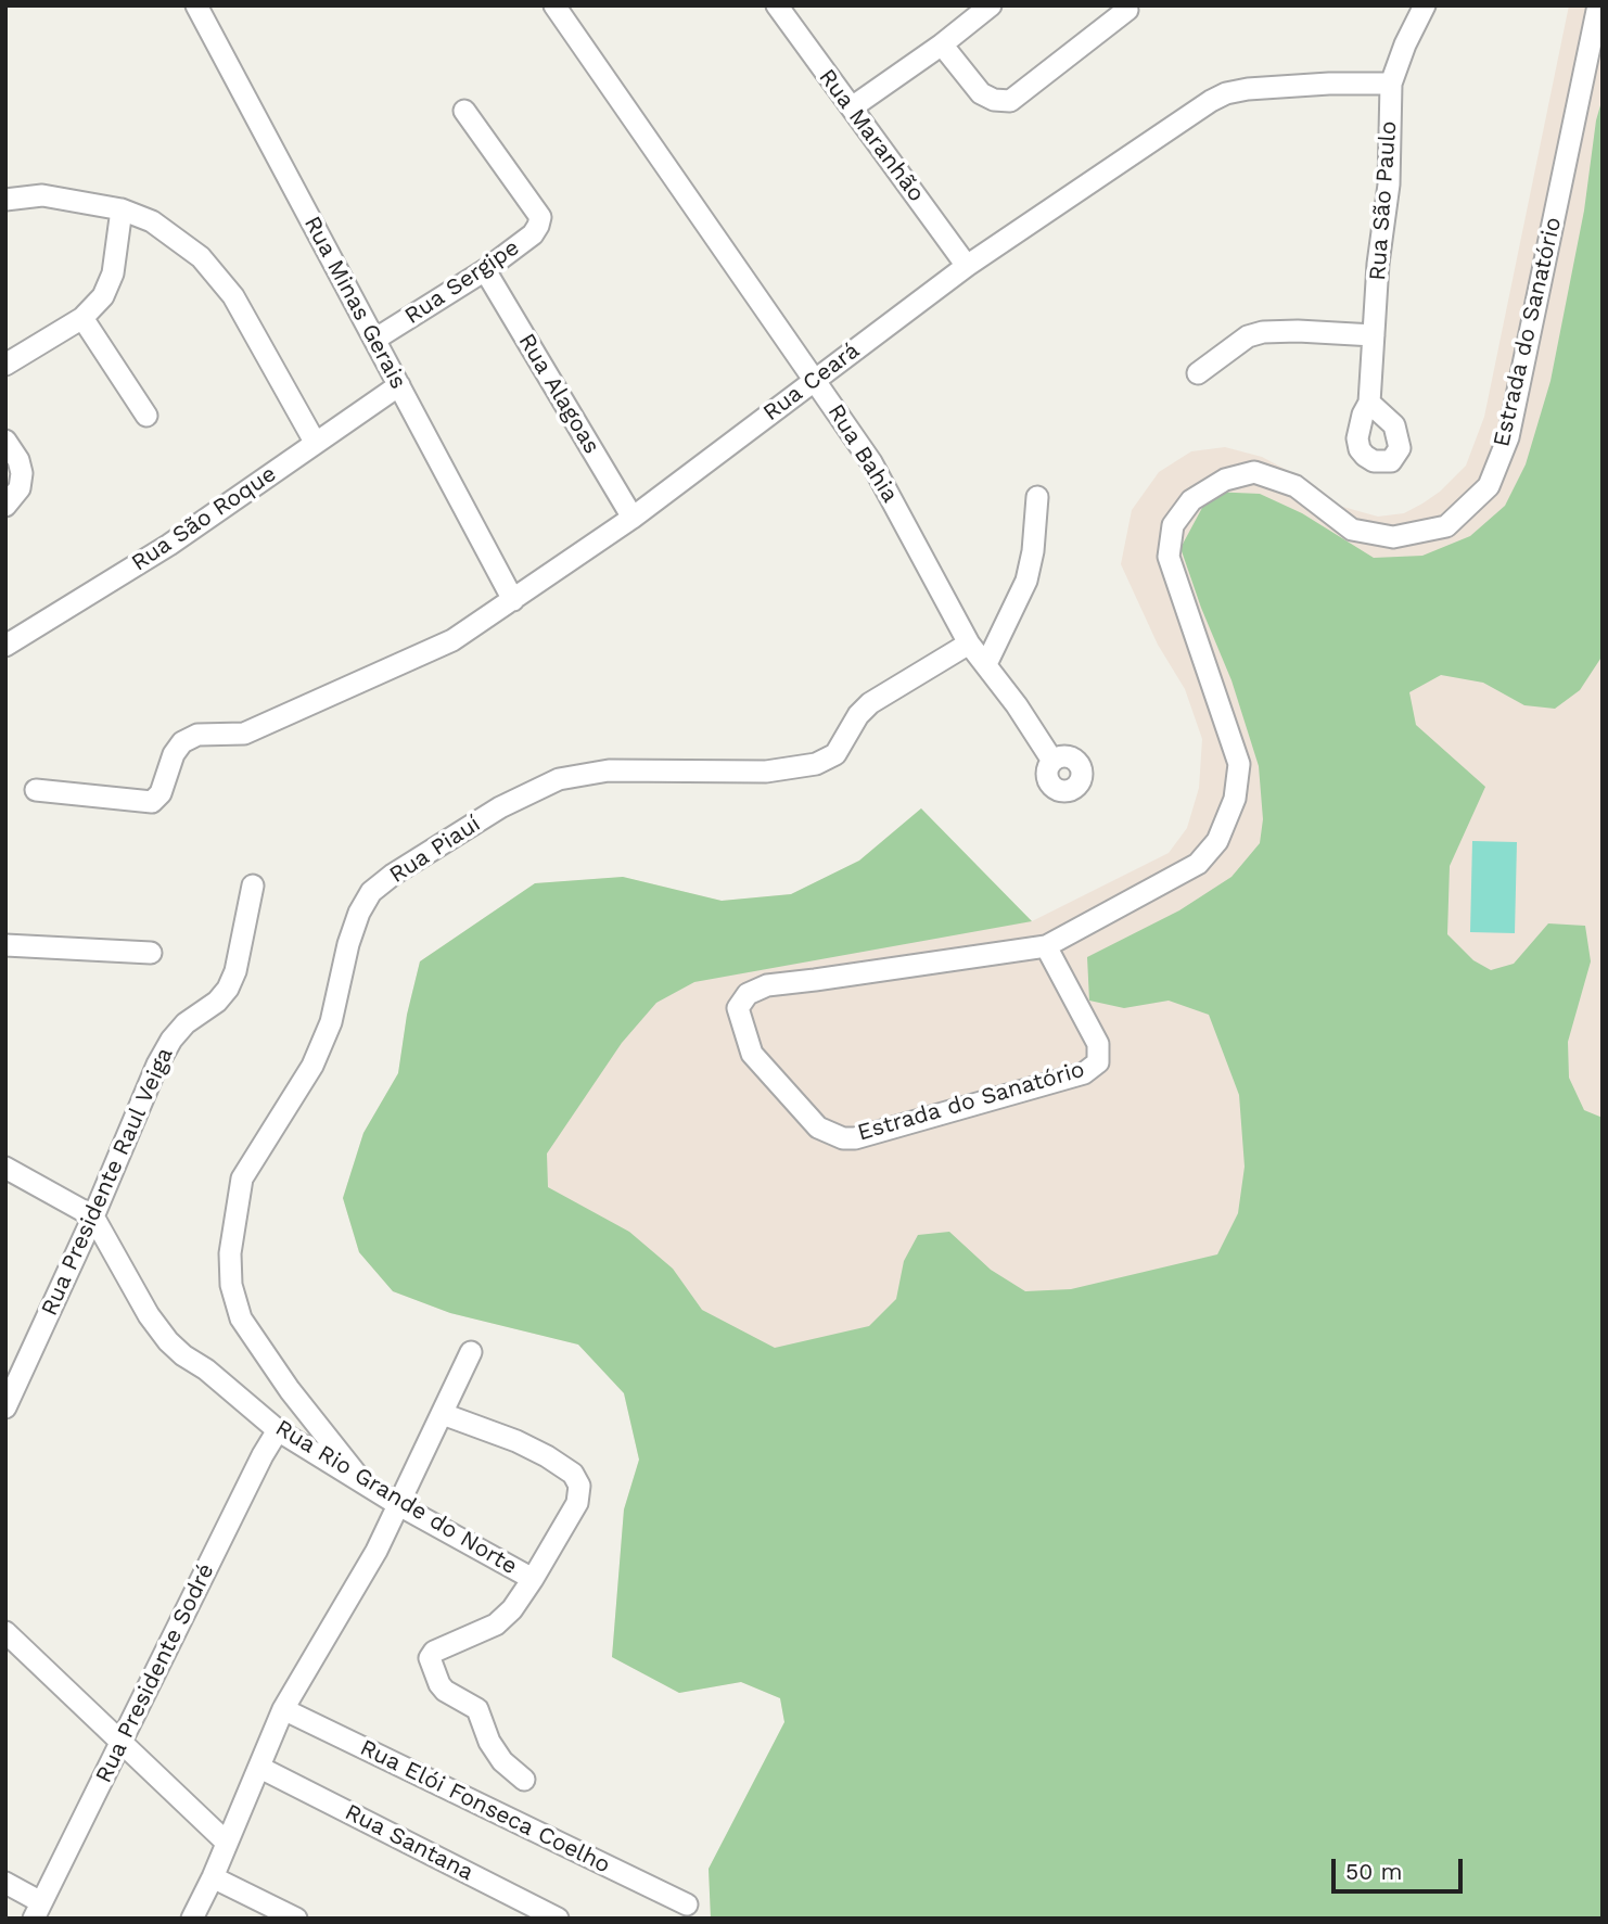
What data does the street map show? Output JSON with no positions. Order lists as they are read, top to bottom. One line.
{"streets":{"street":["Rua Maranhão","Rua São Paulo","Rua Sergipe","Rua Minas Gerais","Estrada do Sanatório","Rua Ceará","Rua Alagoas","Rua Bahia","Rua São Roque","Rua Piauí","Rua Presidente Raul Veiga","Rua Rio Grande do Norte","Rua Presidente Sodré","Rua Elói Fonseca Coelho","Rua Santana"]},"crossings":[["Rua Maranhão","Rua Ceará"],["Rua São Paulo","Rua Ceará"],["Rua Sergipe","Rua Minas Gerais"],["Rua Sergipe","Rua Alagoas"],["Rua Minas Gerais","Rua Ceará"],["Rua Minas Gerais","Rua São Roque"],["Rua Ceará","Rua Alagoas"],["Rua Ceará","Rua Bahia"],["Rua Bahia","Rua Piauí"],["Rua Piauí","Rua Rio Grande do Norte"],["Rua Presidente Raul Veiga","Rua Rio Grande do Norte"],["Rua Rio Grande do Norte","Rua Presidente Sodré"]],"scale_bar":"50 m"}
